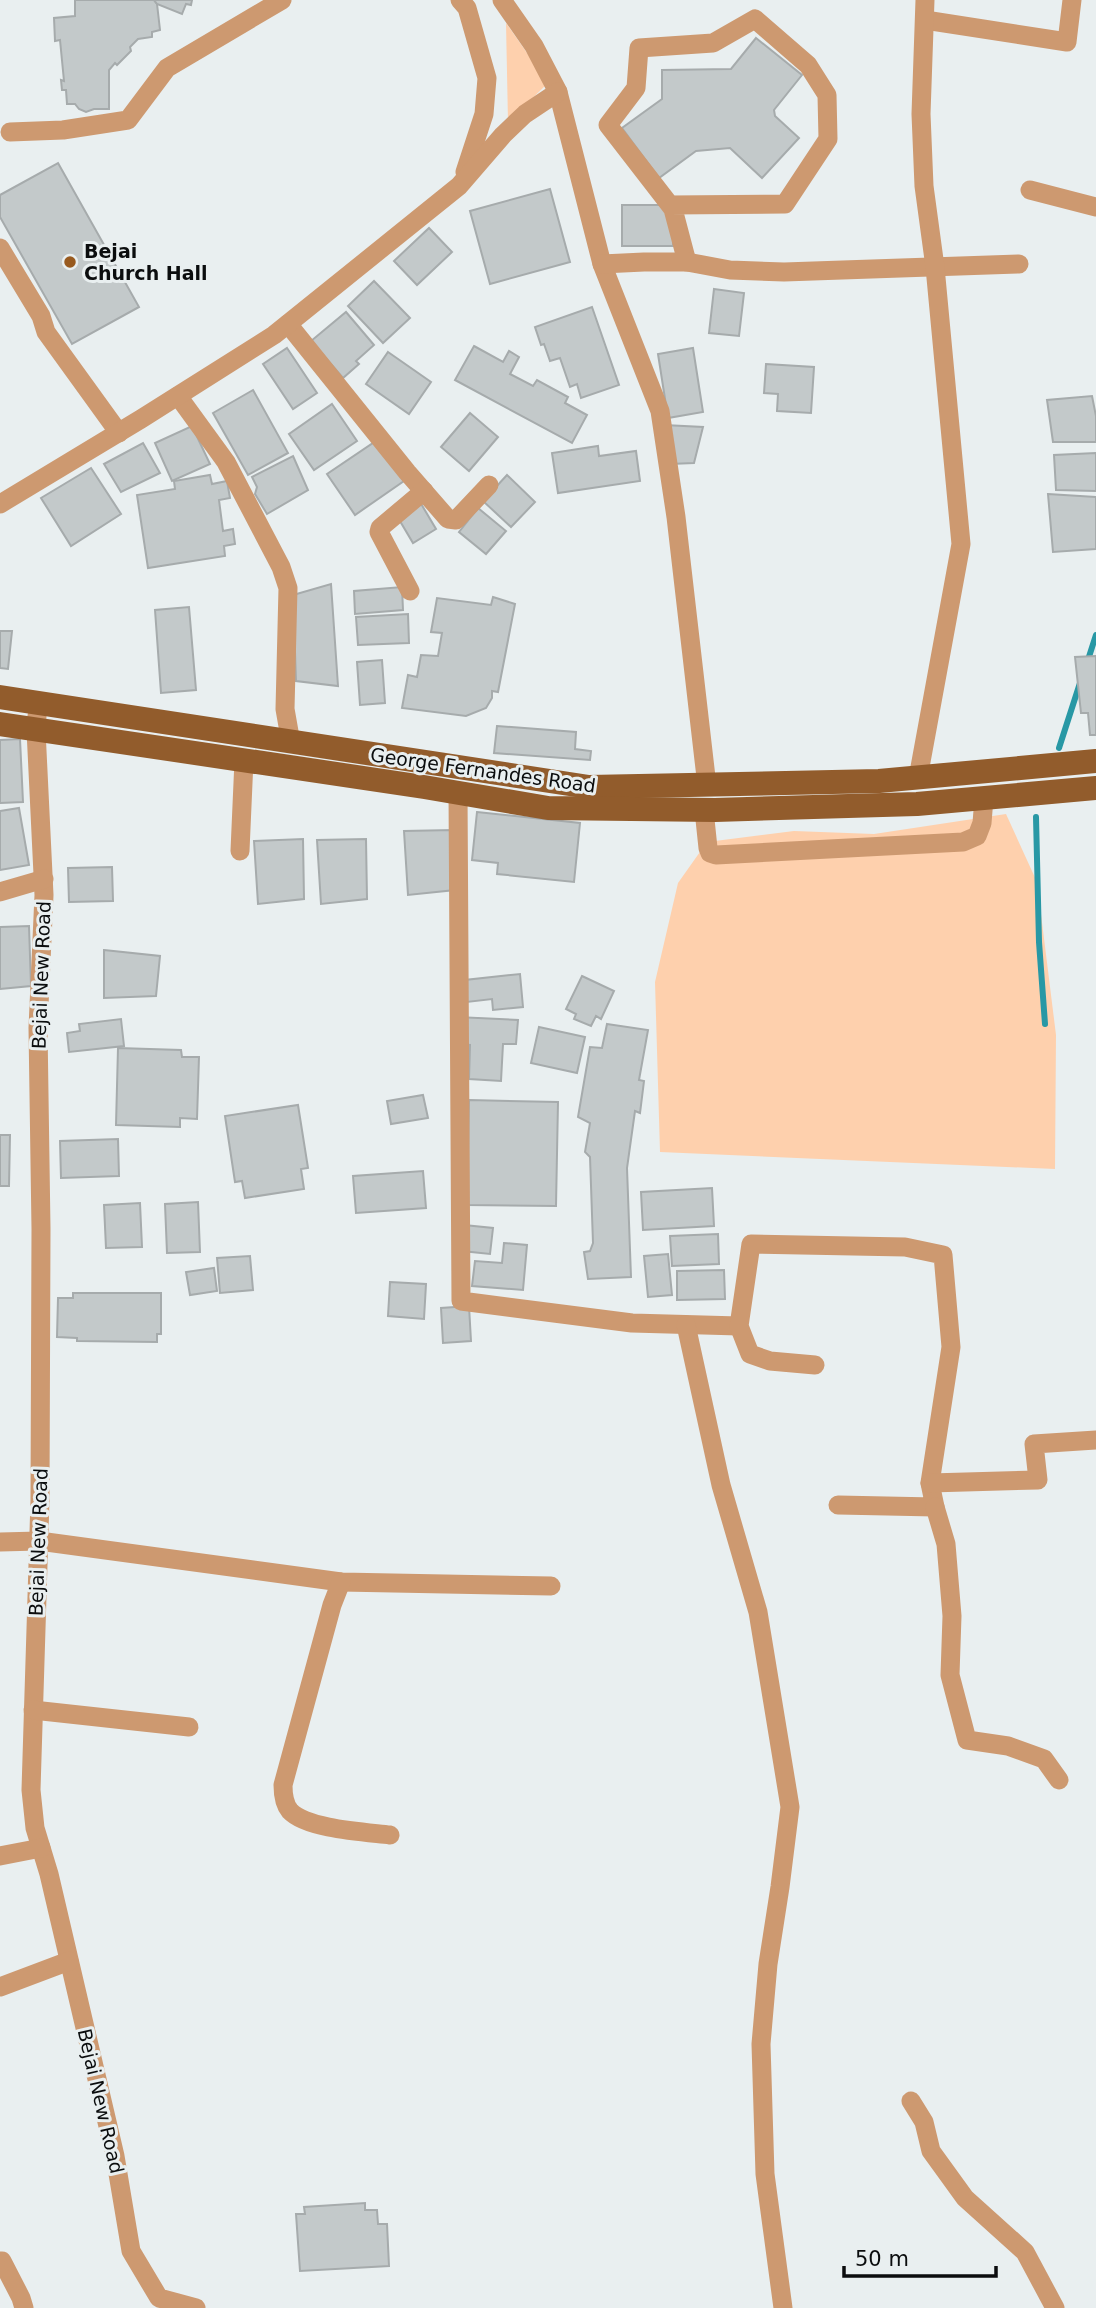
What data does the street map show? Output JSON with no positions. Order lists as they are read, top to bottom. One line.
{"streets":{"main road":["George Fernandes Road"],"street":["Bejai New Road"]},"crossings":[["George Fernandes Road","Bejai New Road"]],"places":["Bejai Church Hall"],"scale_bar":"50 m"}
